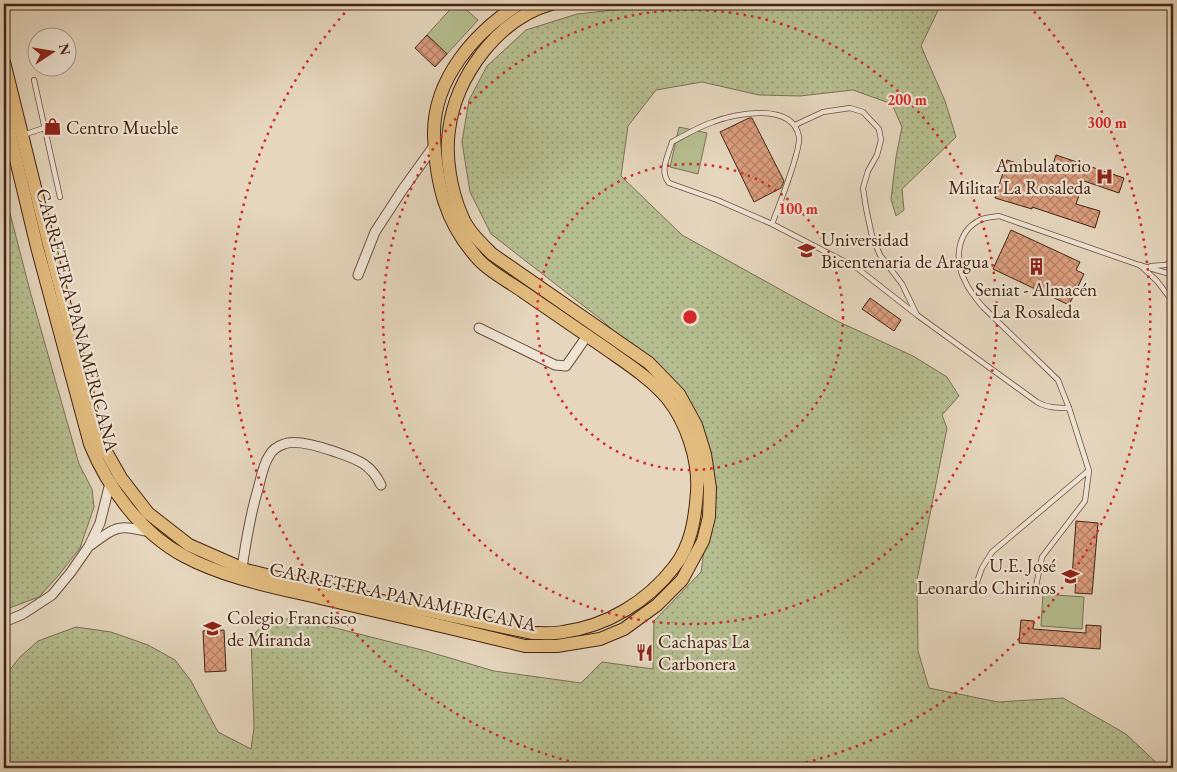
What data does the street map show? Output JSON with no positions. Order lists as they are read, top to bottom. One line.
{"streets":{"main road":["CARRETERA PANAMERICANA"]},"places":{"shop":["Centro Mueble"],"hospital":["Ambulatorio Militar La Rosaleda"],"school or university":["Universidad Bicentenaria de Aragua","U.E. José Leonardo Chirinos","Colegio Francisco de Miranda"],"building":["Seniat - Almacén La Rosaleda"],"restaurant":["Cachapas La Carbonera"]},"north":"right","rings":["200 m","300 m","100 m"]}
